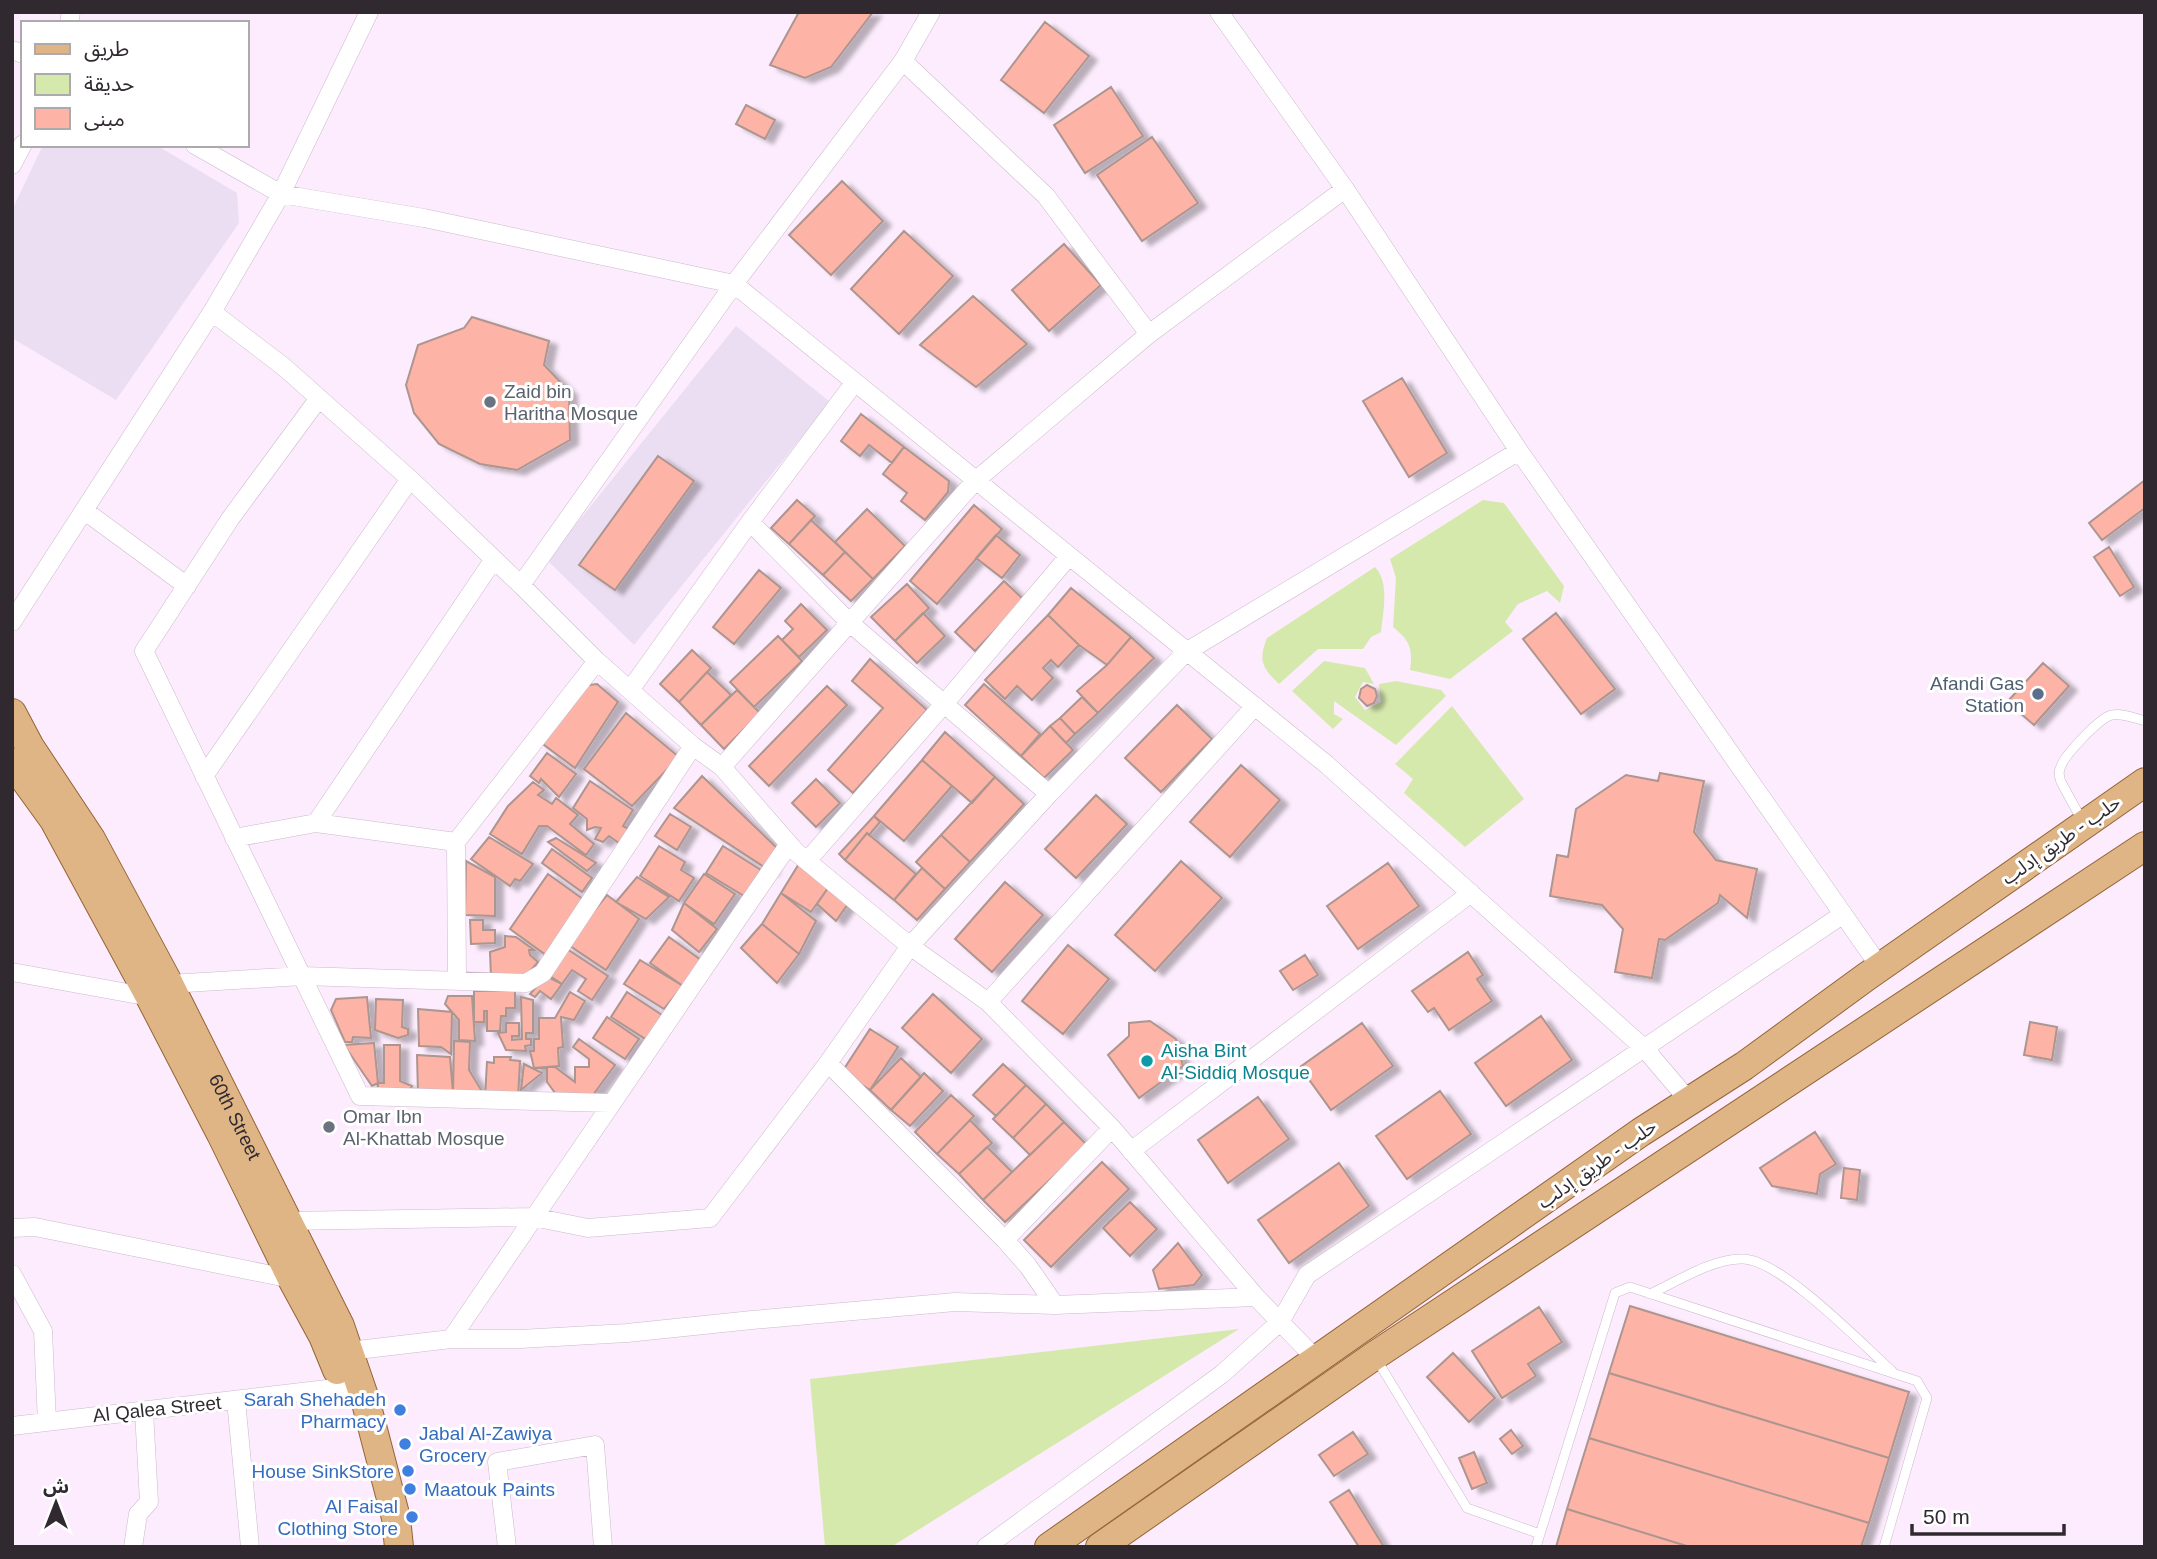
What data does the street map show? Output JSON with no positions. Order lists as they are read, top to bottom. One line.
{"streets":{"main road":["حلب - طريق إدلب","60th Street"],"street":["Al Qalea Street"]},"crossings":[["60th Street","Al Qalea Street"]],"places":["Zaid bin Haritha Mosque","Afandi Gas Station","Aisha Bint Al-Siddiq Mosque","Omar Ibn Al-Khattab Mosque","Sarah Shehadeh Pharmacy","Jabal Al-Zawiya Grocery","House SinkStore","Maatouk Paints","Al Faisal Clothing Store"],"legend":["طريق","حديقة","مبنى"],"scale_bar":"50 m","north":"top"}
